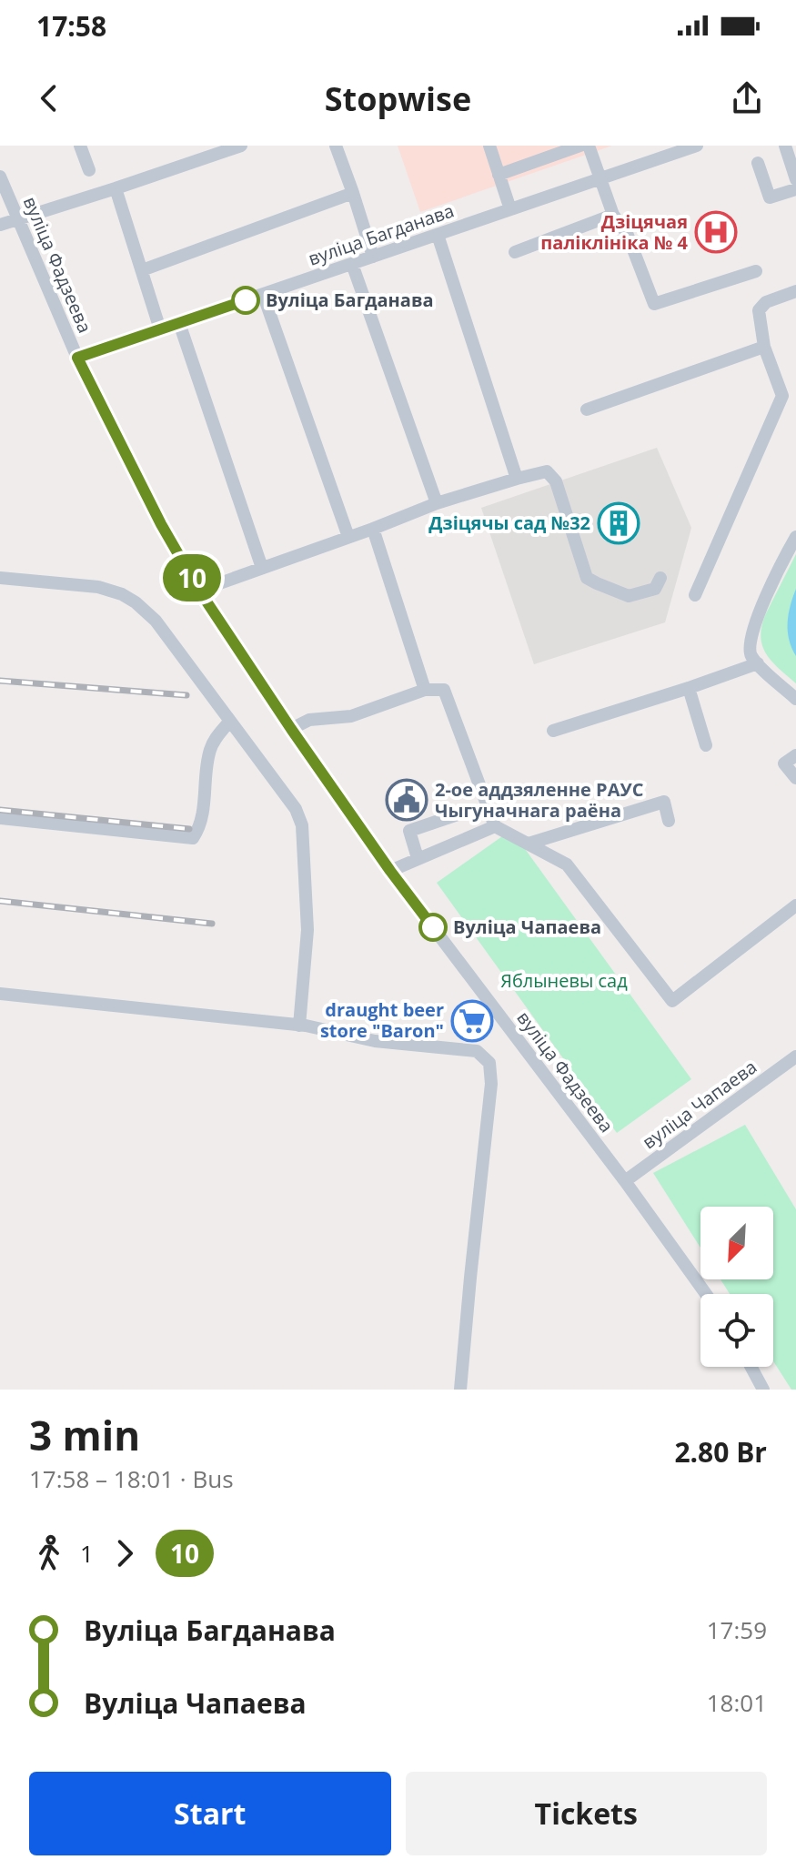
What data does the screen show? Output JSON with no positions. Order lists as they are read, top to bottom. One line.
{"streets":{"street":["вуліца Багданава","вуліца Фадзеева","вуліца Чапаева"]},"crossings":[["вуліца Багданава","вуліца Фадзеева"],["вуліца Фадзеева","вуліца Чапаева"]],"parks":["Яблыневы сад"],"places":{"hospital":["Дзіцячая паліклініка № 4"],"other":["Вуліца Багданава","Вуліца Чапаева"],"building":["Дзіцячы сад №32"],"public building":["2-ое аддзяленне РАУС Чыгуначнага раёна"],"supermarket":["draught beer store \"Baron\""]},"lines":["bus line 10"],"north":"bottom left","page":{"status":"17:58","header":"Stopwise","on_map":"10","heading":["3 min","17:58 – 18:01 · Bus","2.80 Br"],"legs":["1","10"],"list":[{"name":"Вуліца Багданава","value":"17:59"},{"name":"Вуліца Чапаева","value":"18:01"}],"buttons":["Start","Tickets"]}}
